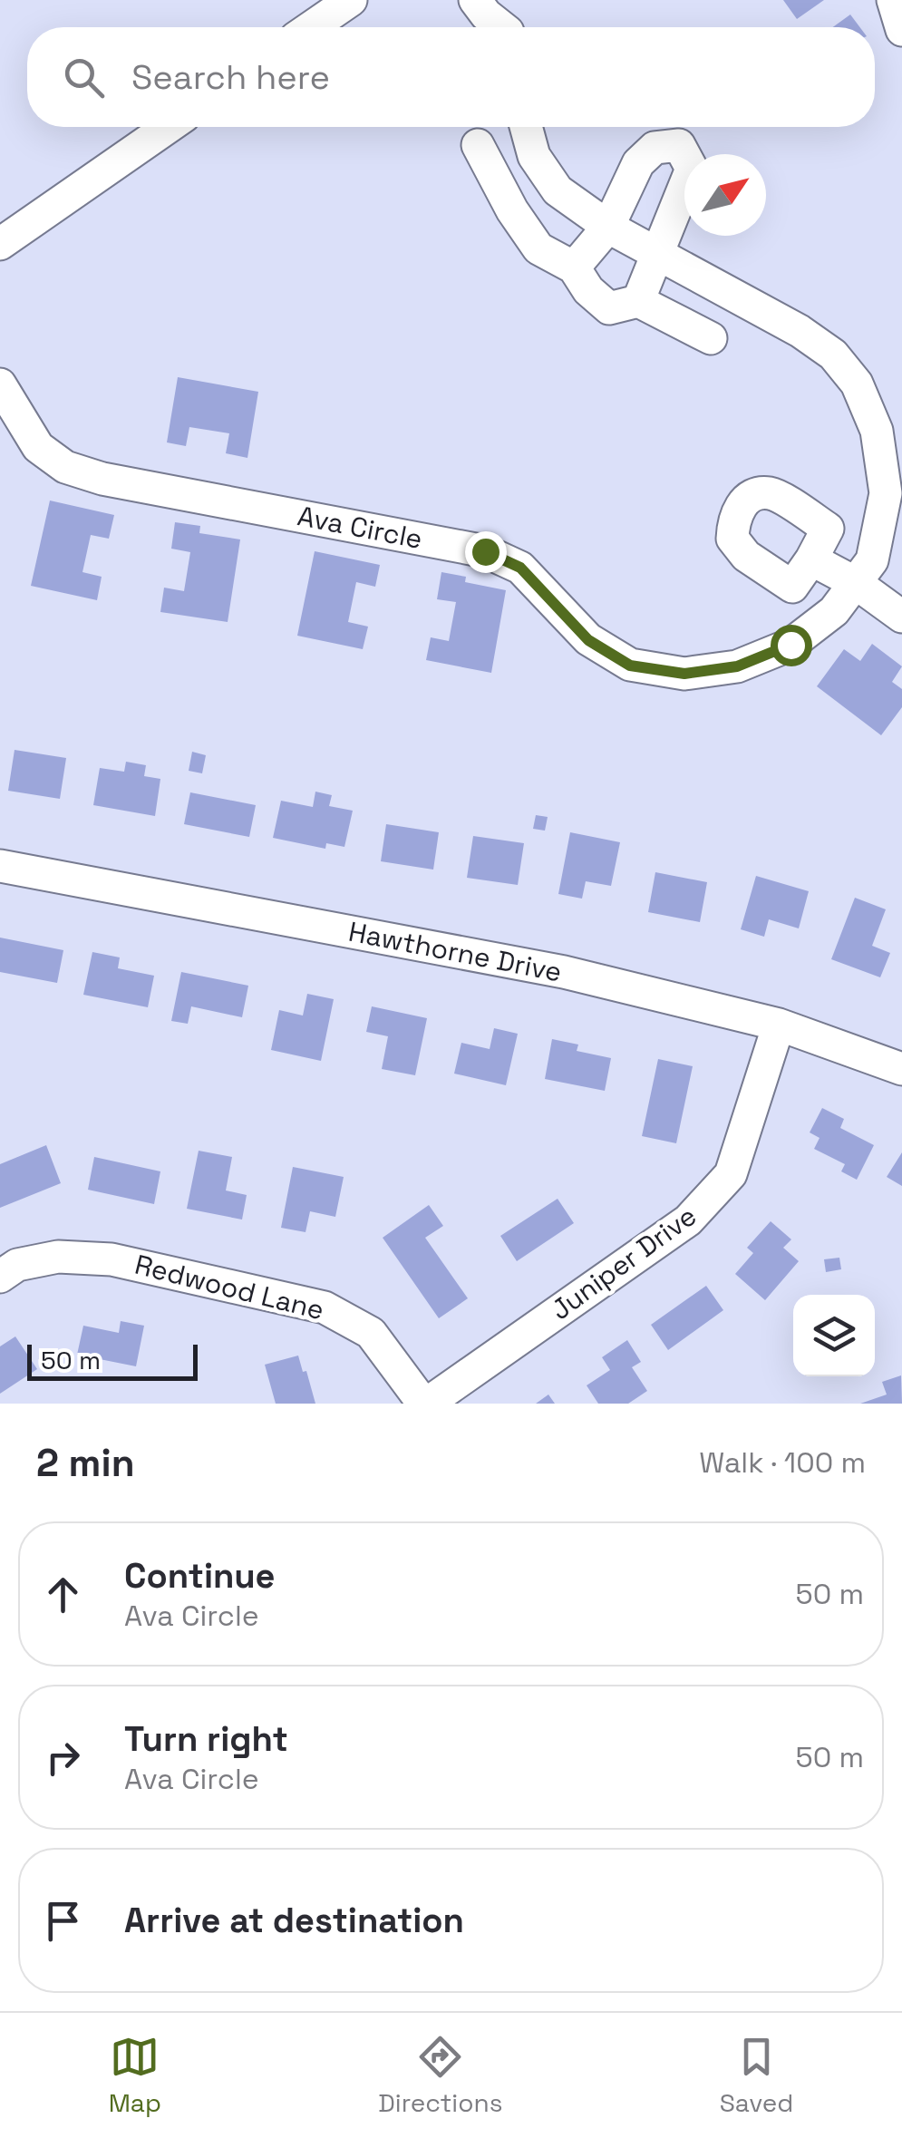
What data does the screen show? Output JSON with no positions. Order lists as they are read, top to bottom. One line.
{"streets":{"street":["Ava Circle","Hawthorne Drive","Juniper Drive","Redwood Lane"]},"crossings":[["Hawthorne Drive","Juniper Drive"],["Juniper Drive","Redwood Lane"]],"scale_bar":"50 m","north":"top right","page":{"search":"Search here","scale":"50 m","heading":["2 min","Walk · 100 m"],"list":[["Continue","Ava Circle","50 m"],["Turn right","Ava Circle","50 m"],"Arrive at destination"],"nav":["Map","Directions","Saved"]}}
